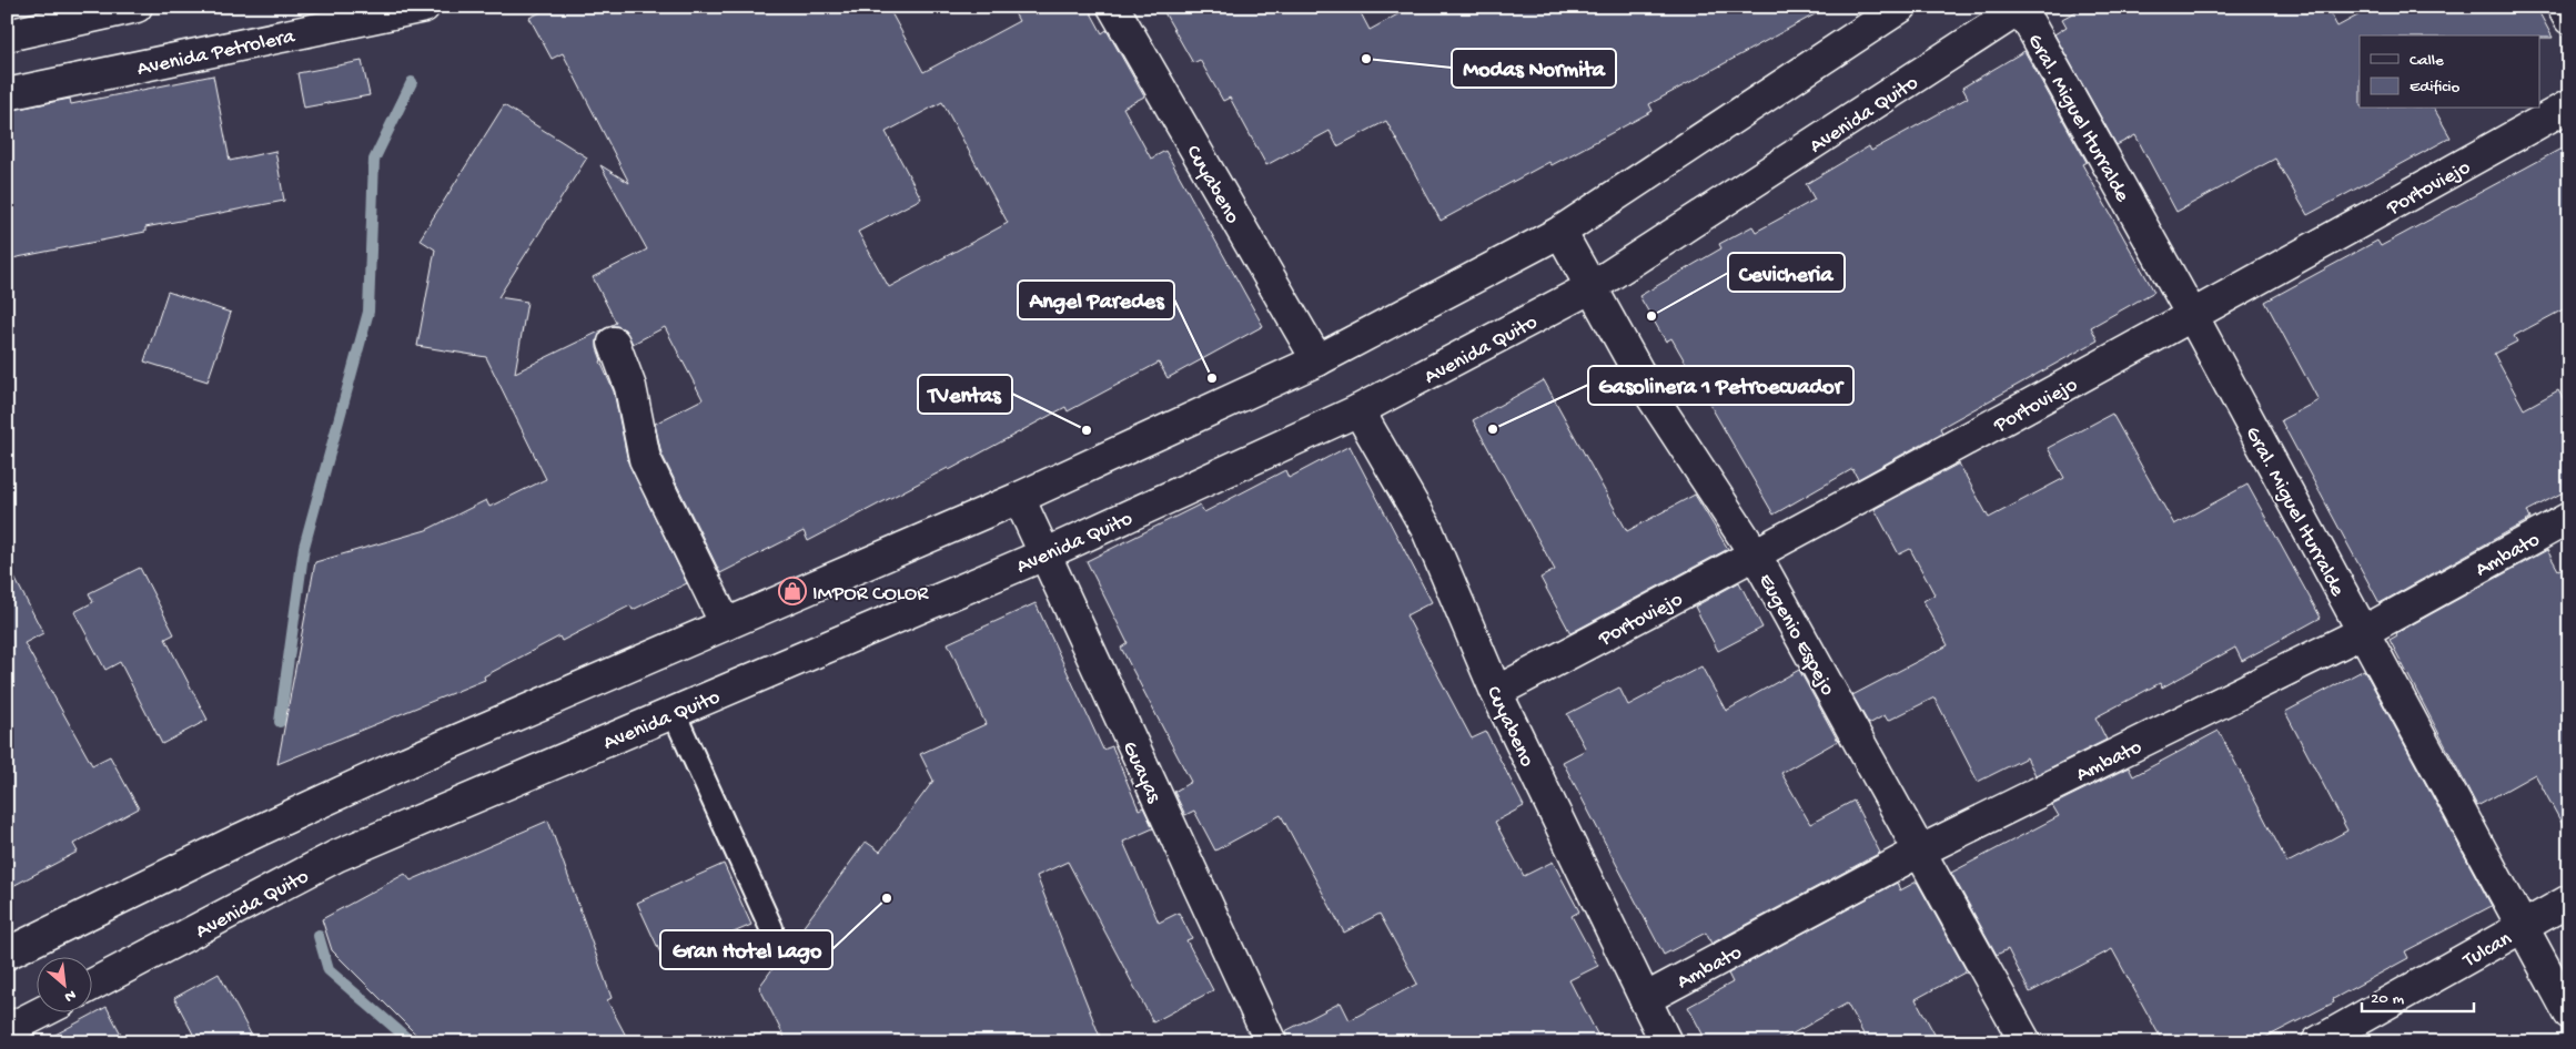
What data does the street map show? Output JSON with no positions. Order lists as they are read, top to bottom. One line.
{"streets":{"main road":["Avenida Petrolera","Avenida Quito","Gral. Miguel Iturralde","Cuyabeno","Portoviejo","Ambato","Eugenio Espejo","Guayas","Tulcan"]},"crossings":[["Avenida Quito","Gral. Miguel Iturralde"],["Avenida Quito","Cuyabeno"],["Avenida Quito","Eugenio Espejo"],["Avenida Quito","Guayas"],["Gral. Miguel Iturralde","Portoviejo"],["Gral. Miguel Iturralde","Ambato"],["Gral. Miguel Iturralde","Tulcan"],["Cuyabeno","Portoviejo"],["Cuyabeno","Ambato"],["Portoviejo","Eugenio Espejo"],["Ambato","Eugenio Espejo"]],"places":{"other":["Modas Normita","Cevicheria","Angel Paredes","Gasolinera 1 Petroecuador","TVentas","Gran Hotel Lago"],"shop":["IMPOR COLOR"]},"legend":["Calle","Edificio"],"scale_bar":"20 m","north":"bottom right"}
